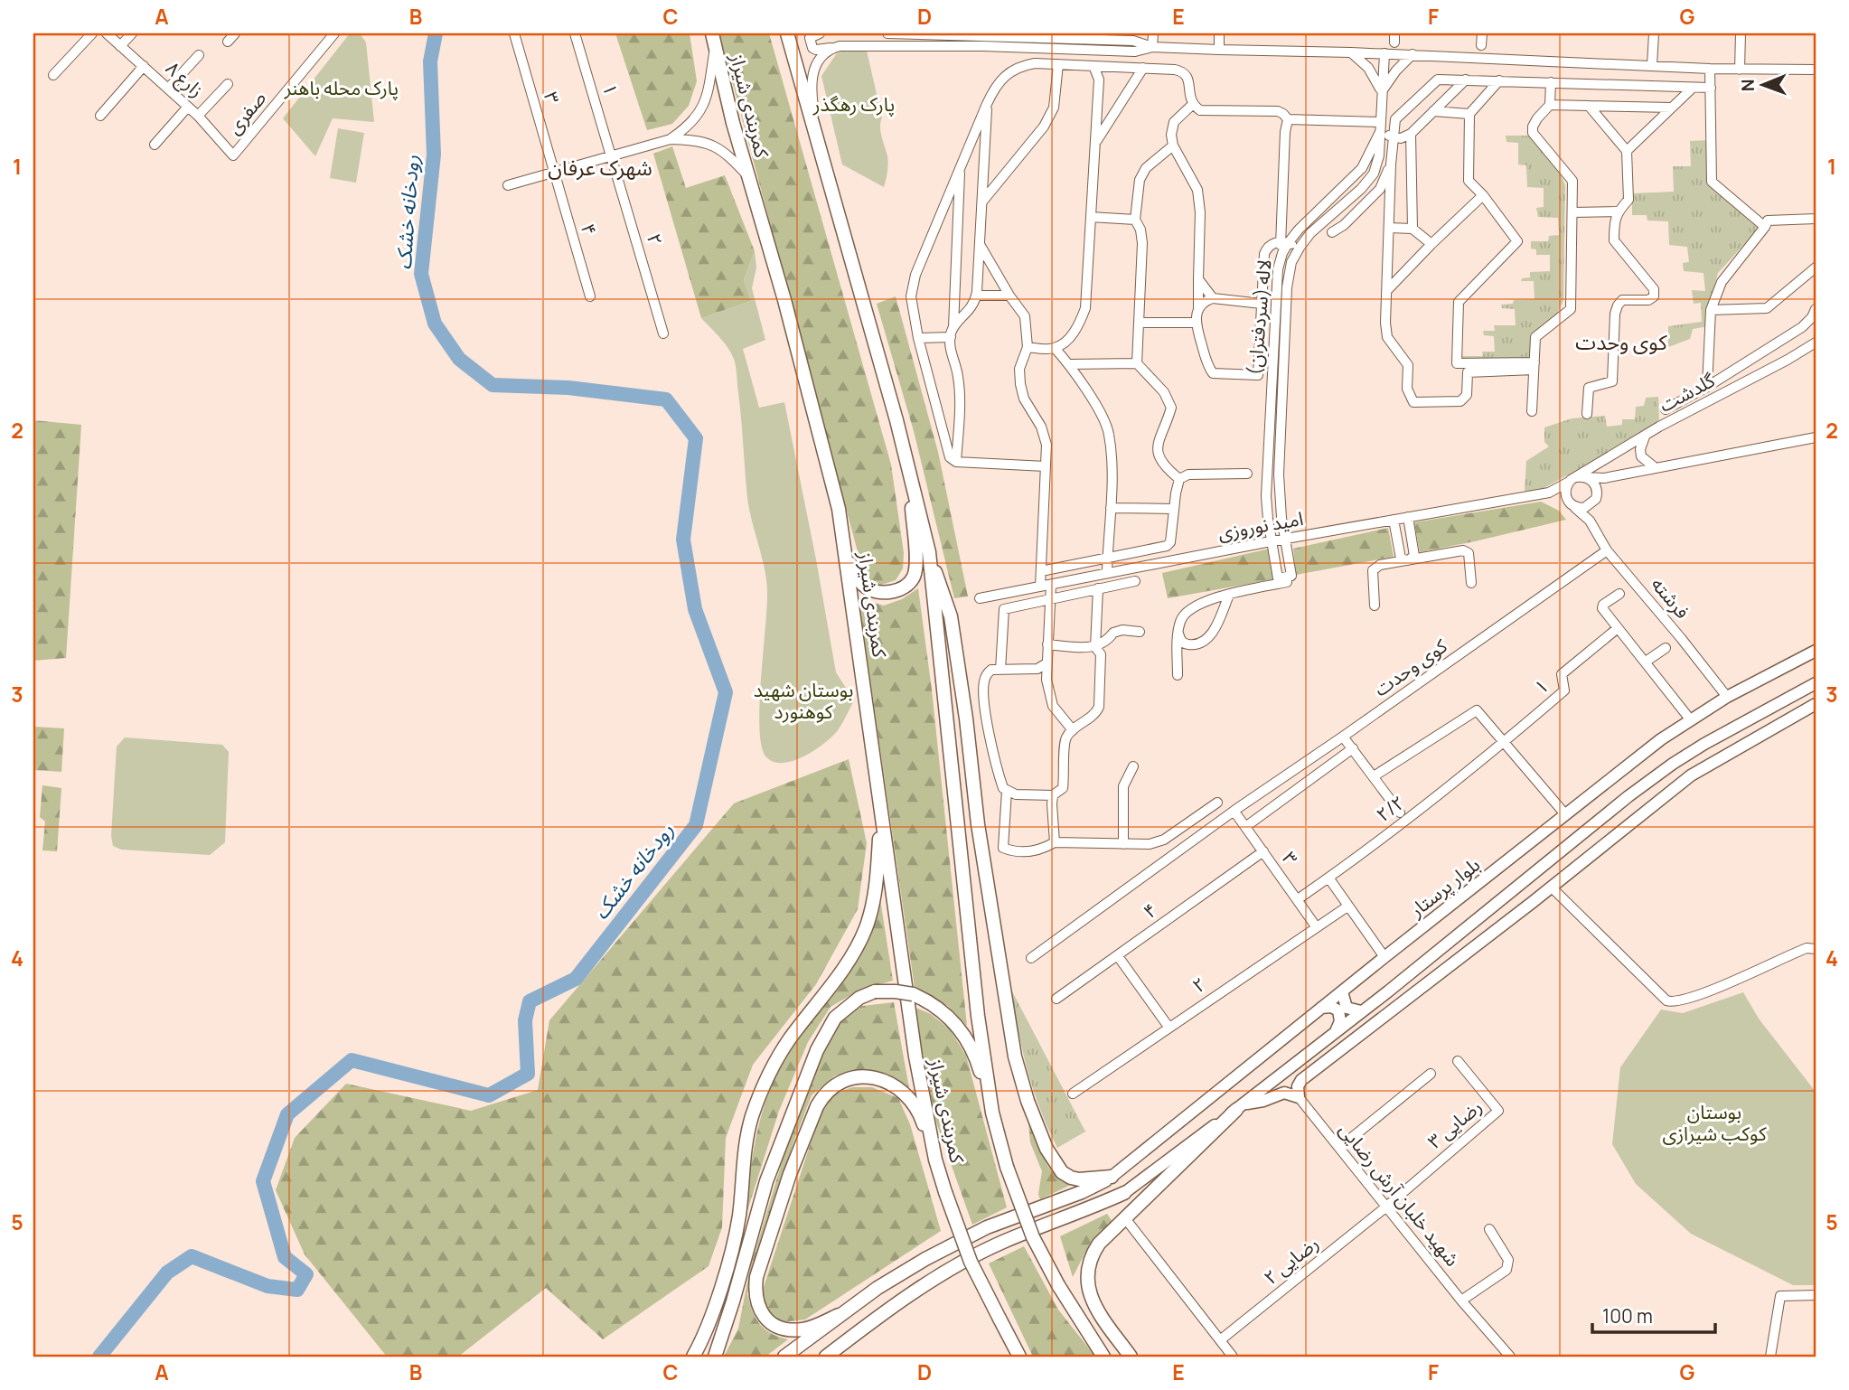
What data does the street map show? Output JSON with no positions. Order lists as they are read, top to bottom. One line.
{"streets":{"highway":["کمربندی شیراز"],"main road":["بلوار پرستار"],"street":["۸ زارع","۱","۳","صفری","۴","۲","لاله (سردفتران)","گلدشت","امید نوروزی","فرشته","کوی وحدت","۲/۲","رضایی ۳","شهید خلبان آرش رضایی","رضایی ۲"]},"crossings":[["۸ زارع","صفری"],["۱","۲"],["۱","۲/۲"],["۳","۴"],["۳","۲"],["۳","کوی وحدت"],["۳","۲/۲"],["لاله (سردفتران)","امید نوروزی"],["گلدشت","امید نوروزی"],["گلدشت","فرشته"],["امید نوروزی","فرشته"],["فرشته","کوی وحدت"],["فرشته","بلوار پرستار"],["رضایی ۳","شهید خلبان آرش رضایی"],["رضایی ۳","رضایی ۲"],["شهید خلبان آرش رضایی","رضایی ۲"]],"districts":["شهرک عرفان","کوی وحدت"],"water":["رودخانه خشک"],"parks":["پارک محله باهنر","پارک رهگذر","بوستان شهید کوهنورد","بوستان کوکب شیرازی"],"scale_bar":"100 m","north":"left","grid":{"columns":["A","B","C","D","E","F","G"],"rows":["1","2","3","4","5"]}}
